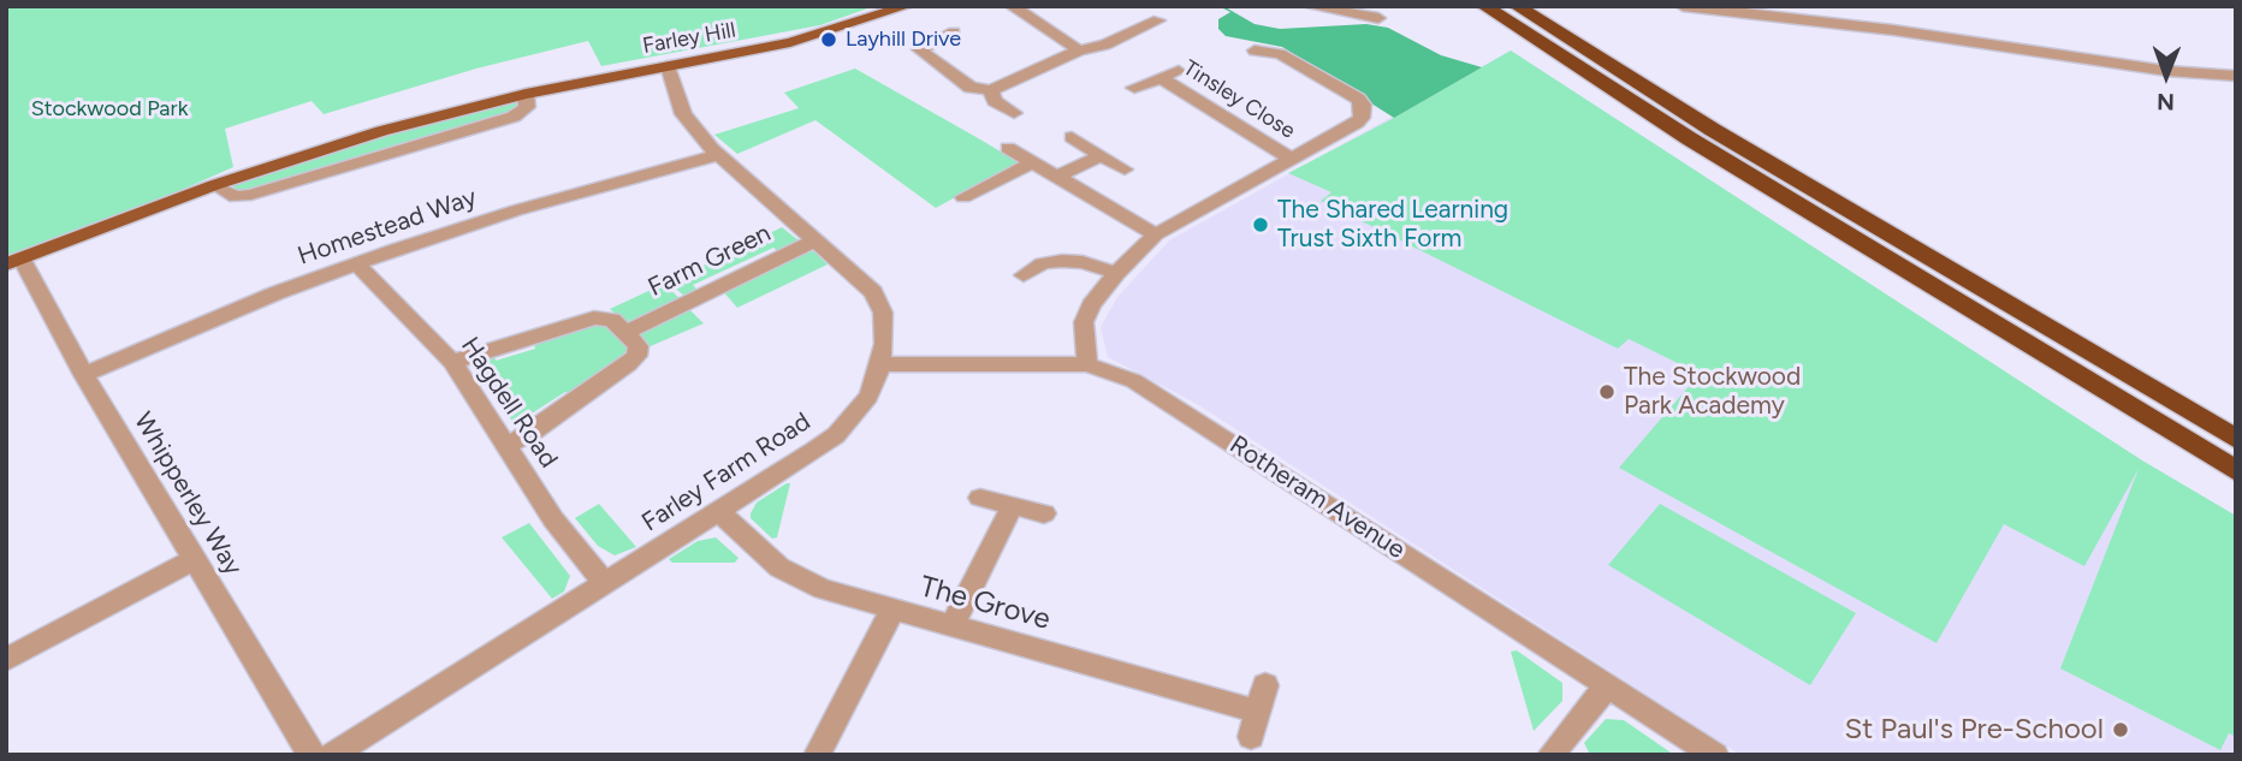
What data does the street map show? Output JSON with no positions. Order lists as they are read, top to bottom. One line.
{"streets":{"main road":["Farley Hill"],"street":["Tinsley Close","Homestead Way","Farm Green","Hagdell Road","Farley Farm Road","Whipperley Way","Rotheram Avenue","The Grove"]},"crossings":[["Farley Hill","Farley Farm Road"],["Farley Hill","Whipperley Way"],["Tinsley Close","Rotheram Avenue"],["Homestead Way","Hagdell Road"],["Homestead Way","Farley Farm Road"],["Homestead Way","Whipperley Way"],["Farm Green","Farley Farm Road"],["Hagdell Road","Farley Farm Road"],["Farley Farm Road","Rotheram Avenue"],["Farley Farm Road","The Grove"]],"parks":["Stockwood Park"],"places":["Layhill Drive","The Shared Learning Trust Sixth Form","The Stockwood Park Academy","St Paul's Pre-School"],"north":"bottom"}
